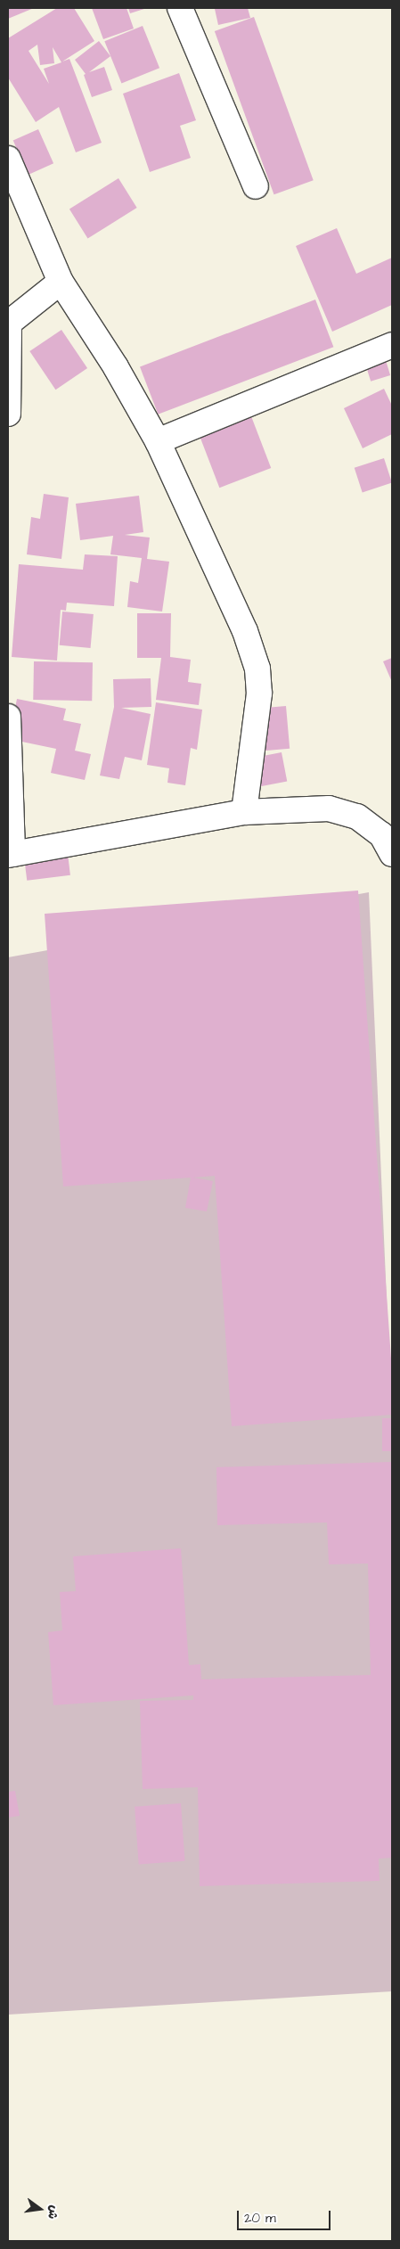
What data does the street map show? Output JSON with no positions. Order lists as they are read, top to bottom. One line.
{"scale_bar":"20 m","north":"right"}
